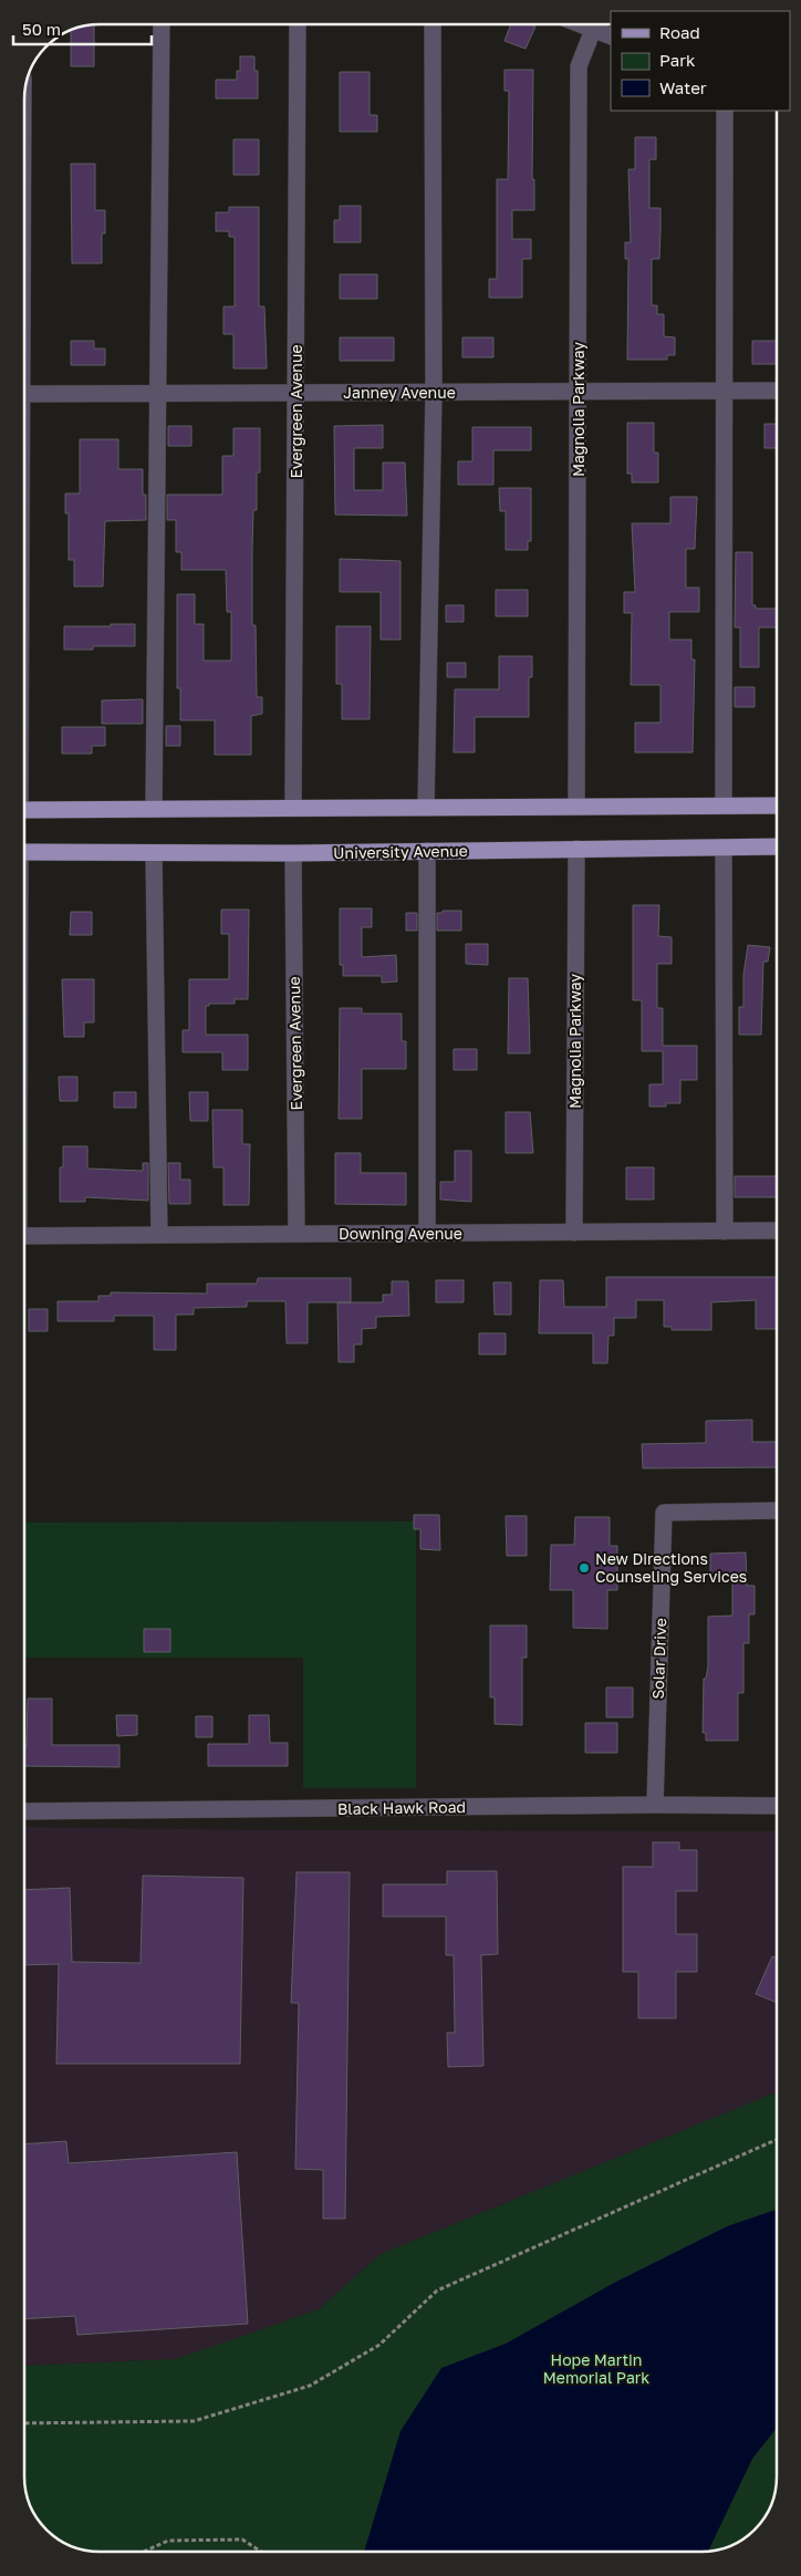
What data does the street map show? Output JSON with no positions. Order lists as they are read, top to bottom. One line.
{"streets":{"main road":["University Avenue"],"street":["Janney Avenue","Magnolia Parkway","Evergreen Avenue","Downing Avenue","Solar Drive","Black Hawk Road"]},"crossings":[["Janney Avenue","Magnolia Parkway"],["Janney Avenue","Evergreen Avenue"],["Magnolia Parkway","University Avenue"],["Magnolia Parkway","Downing Avenue"],["Evergreen Avenue","University Avenue"],["Evergreen Avenue","Downing Avenue"],["Solar Drive","Black Hawk Road"]],"parks":["Hope Martin Memorial Park"],"places":["New Directions Counseling Services"],"legend":["Road","Park","Water"],"scale_bar":"50 m"}
